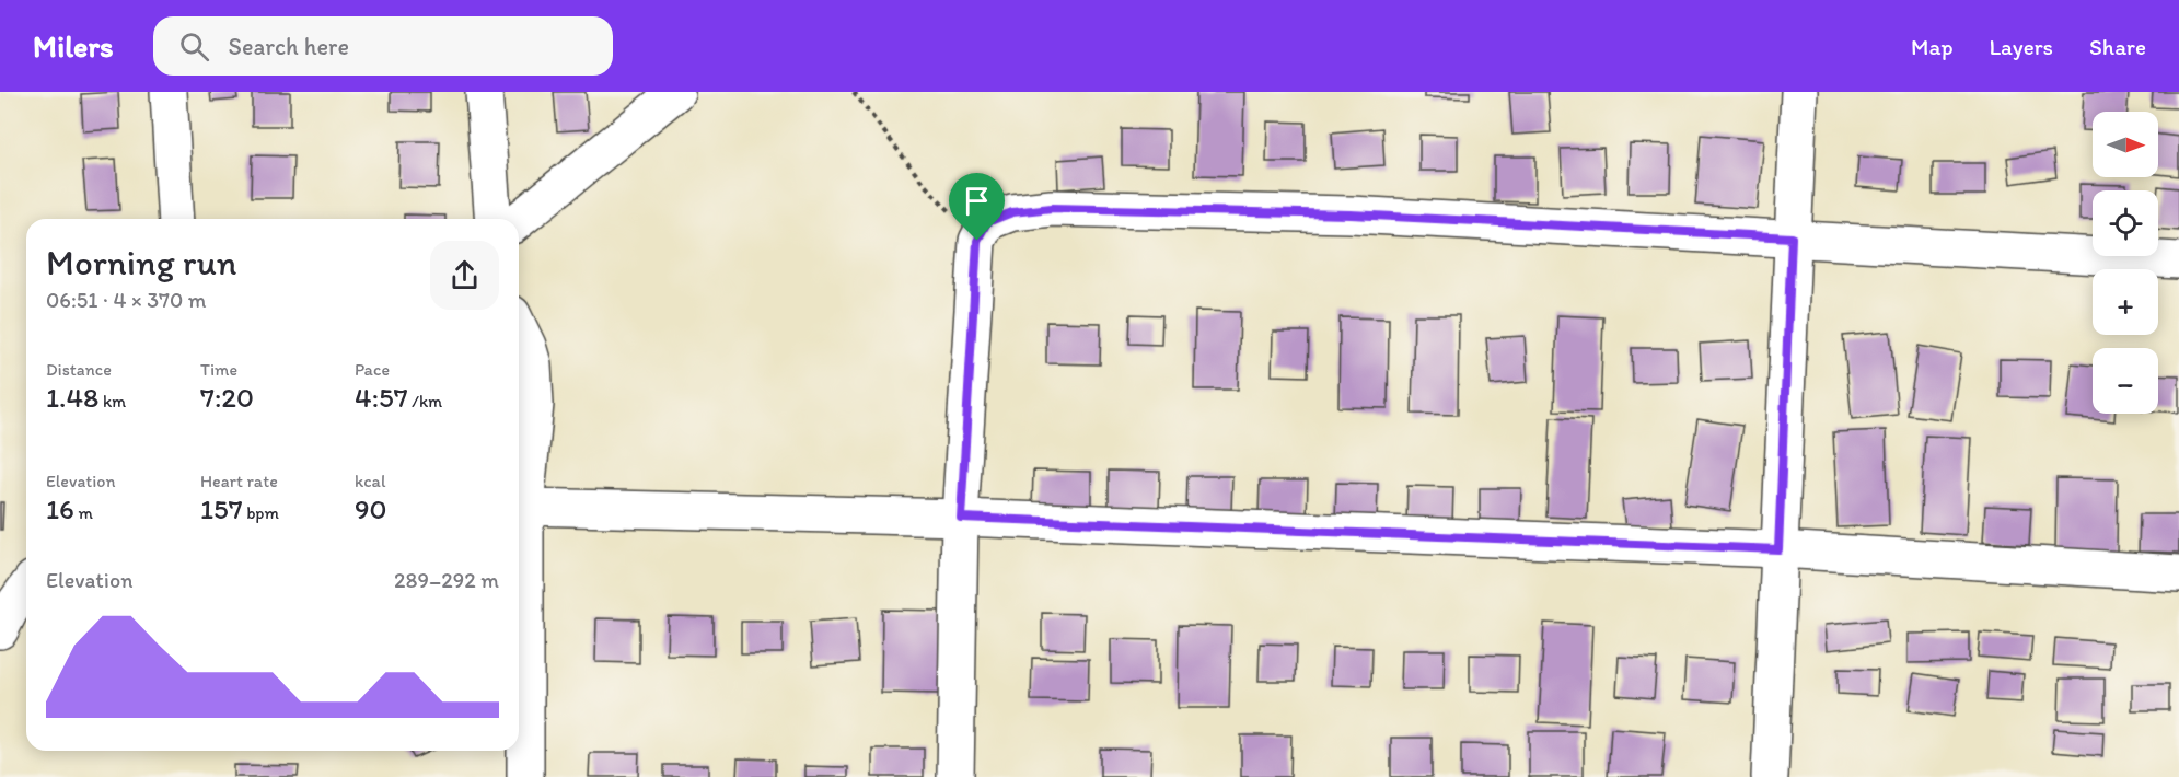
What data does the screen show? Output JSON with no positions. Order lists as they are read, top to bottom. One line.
{"north":"right","page":{"header":"Milers","search":"Search here","nav":["Map","Layers","Share"],"map_buttons":["+","−"],"heading":["Morning run","06:51 · 4 × 370 m"],"stats":[["Distance","1.48 km"],["Time","7:20"],["Pace","4:57 /km"],["Elevation","16 m"],["Heart rate","157 bpm"],["kcal","90"]],"chart":["Elevation","289–292 m"]}}
